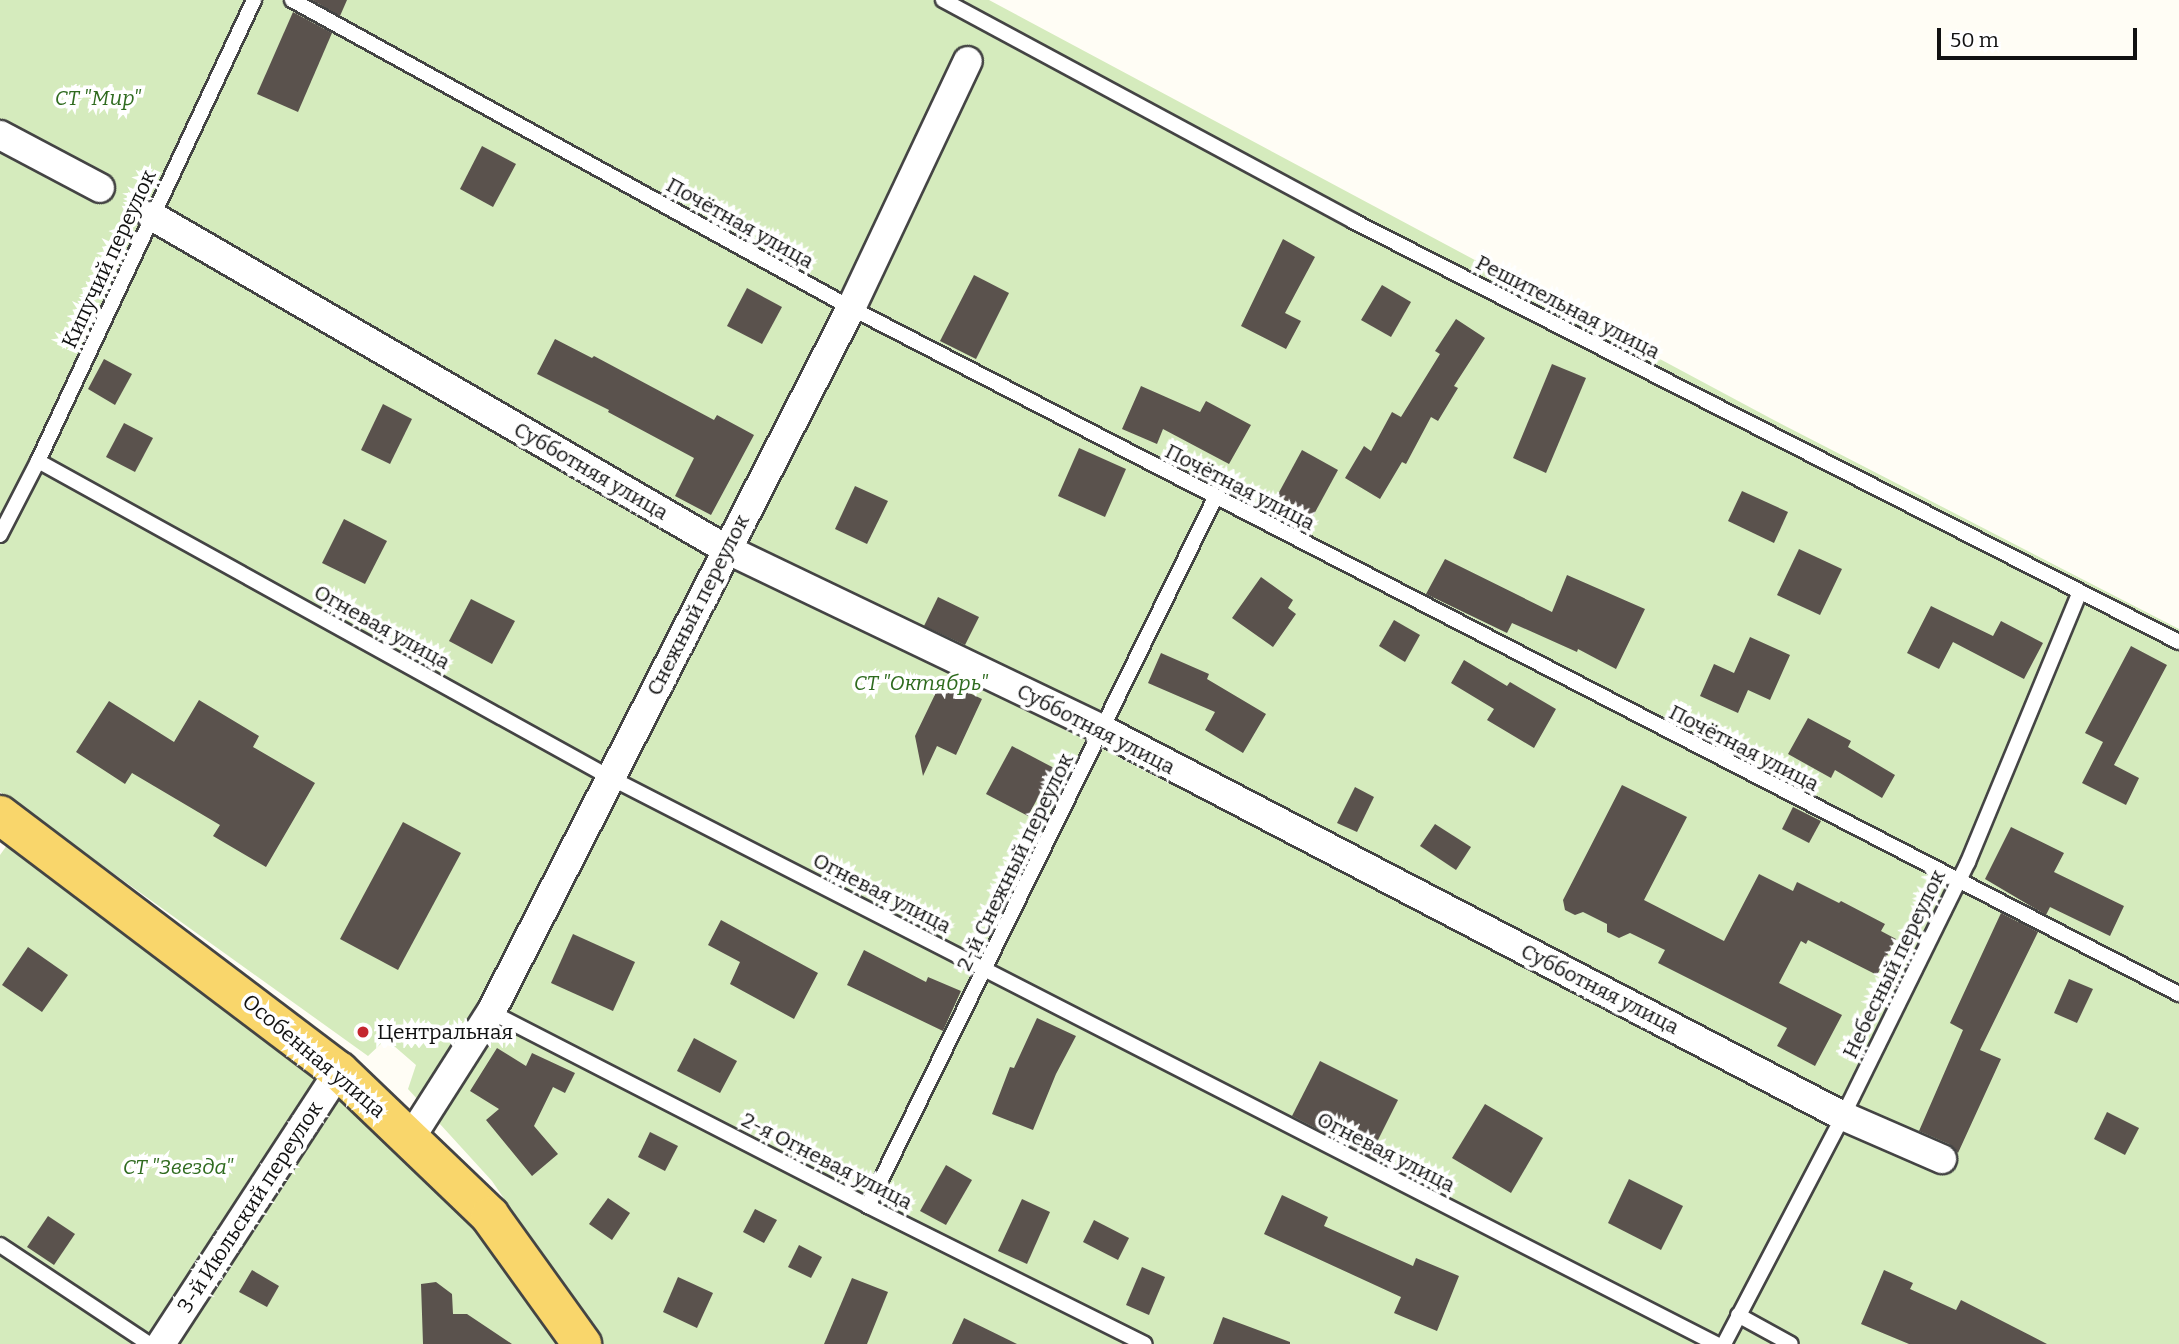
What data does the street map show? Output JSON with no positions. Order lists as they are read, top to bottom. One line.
{"streets":{"main road":["Особенная улица"],"street":["Субботняя улица","Снежный переулок","3-й Июльский переулок"],"lane":["Почётная улица","Кипучий переулок","Решительная улица","Огневая улица","2-й Снежный переулок","Небесный переулок","2-я Огневая улица"]},"crossings":[["Почётная улица","Снежный переулок"],["Почётная улица","2-й Снежный переулок"],["Почётная улица","Небесный переулок"],["Кипучий переулок","Субботняя улица"],["Кипучий переулок","Огневая улица"],["Решительная улица","Небесный переулок"],["Субботняя улица","Снежный переулок"],["Субботняя улица","2-й Снежный переулок"],["Субботняя улица","Небесный переулок"],["Снежный переулок","Огневая улица"],["Снежный переулок","Особенная улица"],["Снежный переулок","2-я Огневая улица"],["Огневая улица","2-й Снежный переулок"],["2-й Снежный переулок","2-я Огневая улица"],["Особенная улица","3-й Июльский переулок"]],"parks":["СТ \"Мир\"","СТ \"Октябрь\"","СТ \"Звезда\""],"places":["Центральная"],"scale_bar":"50 m"}
